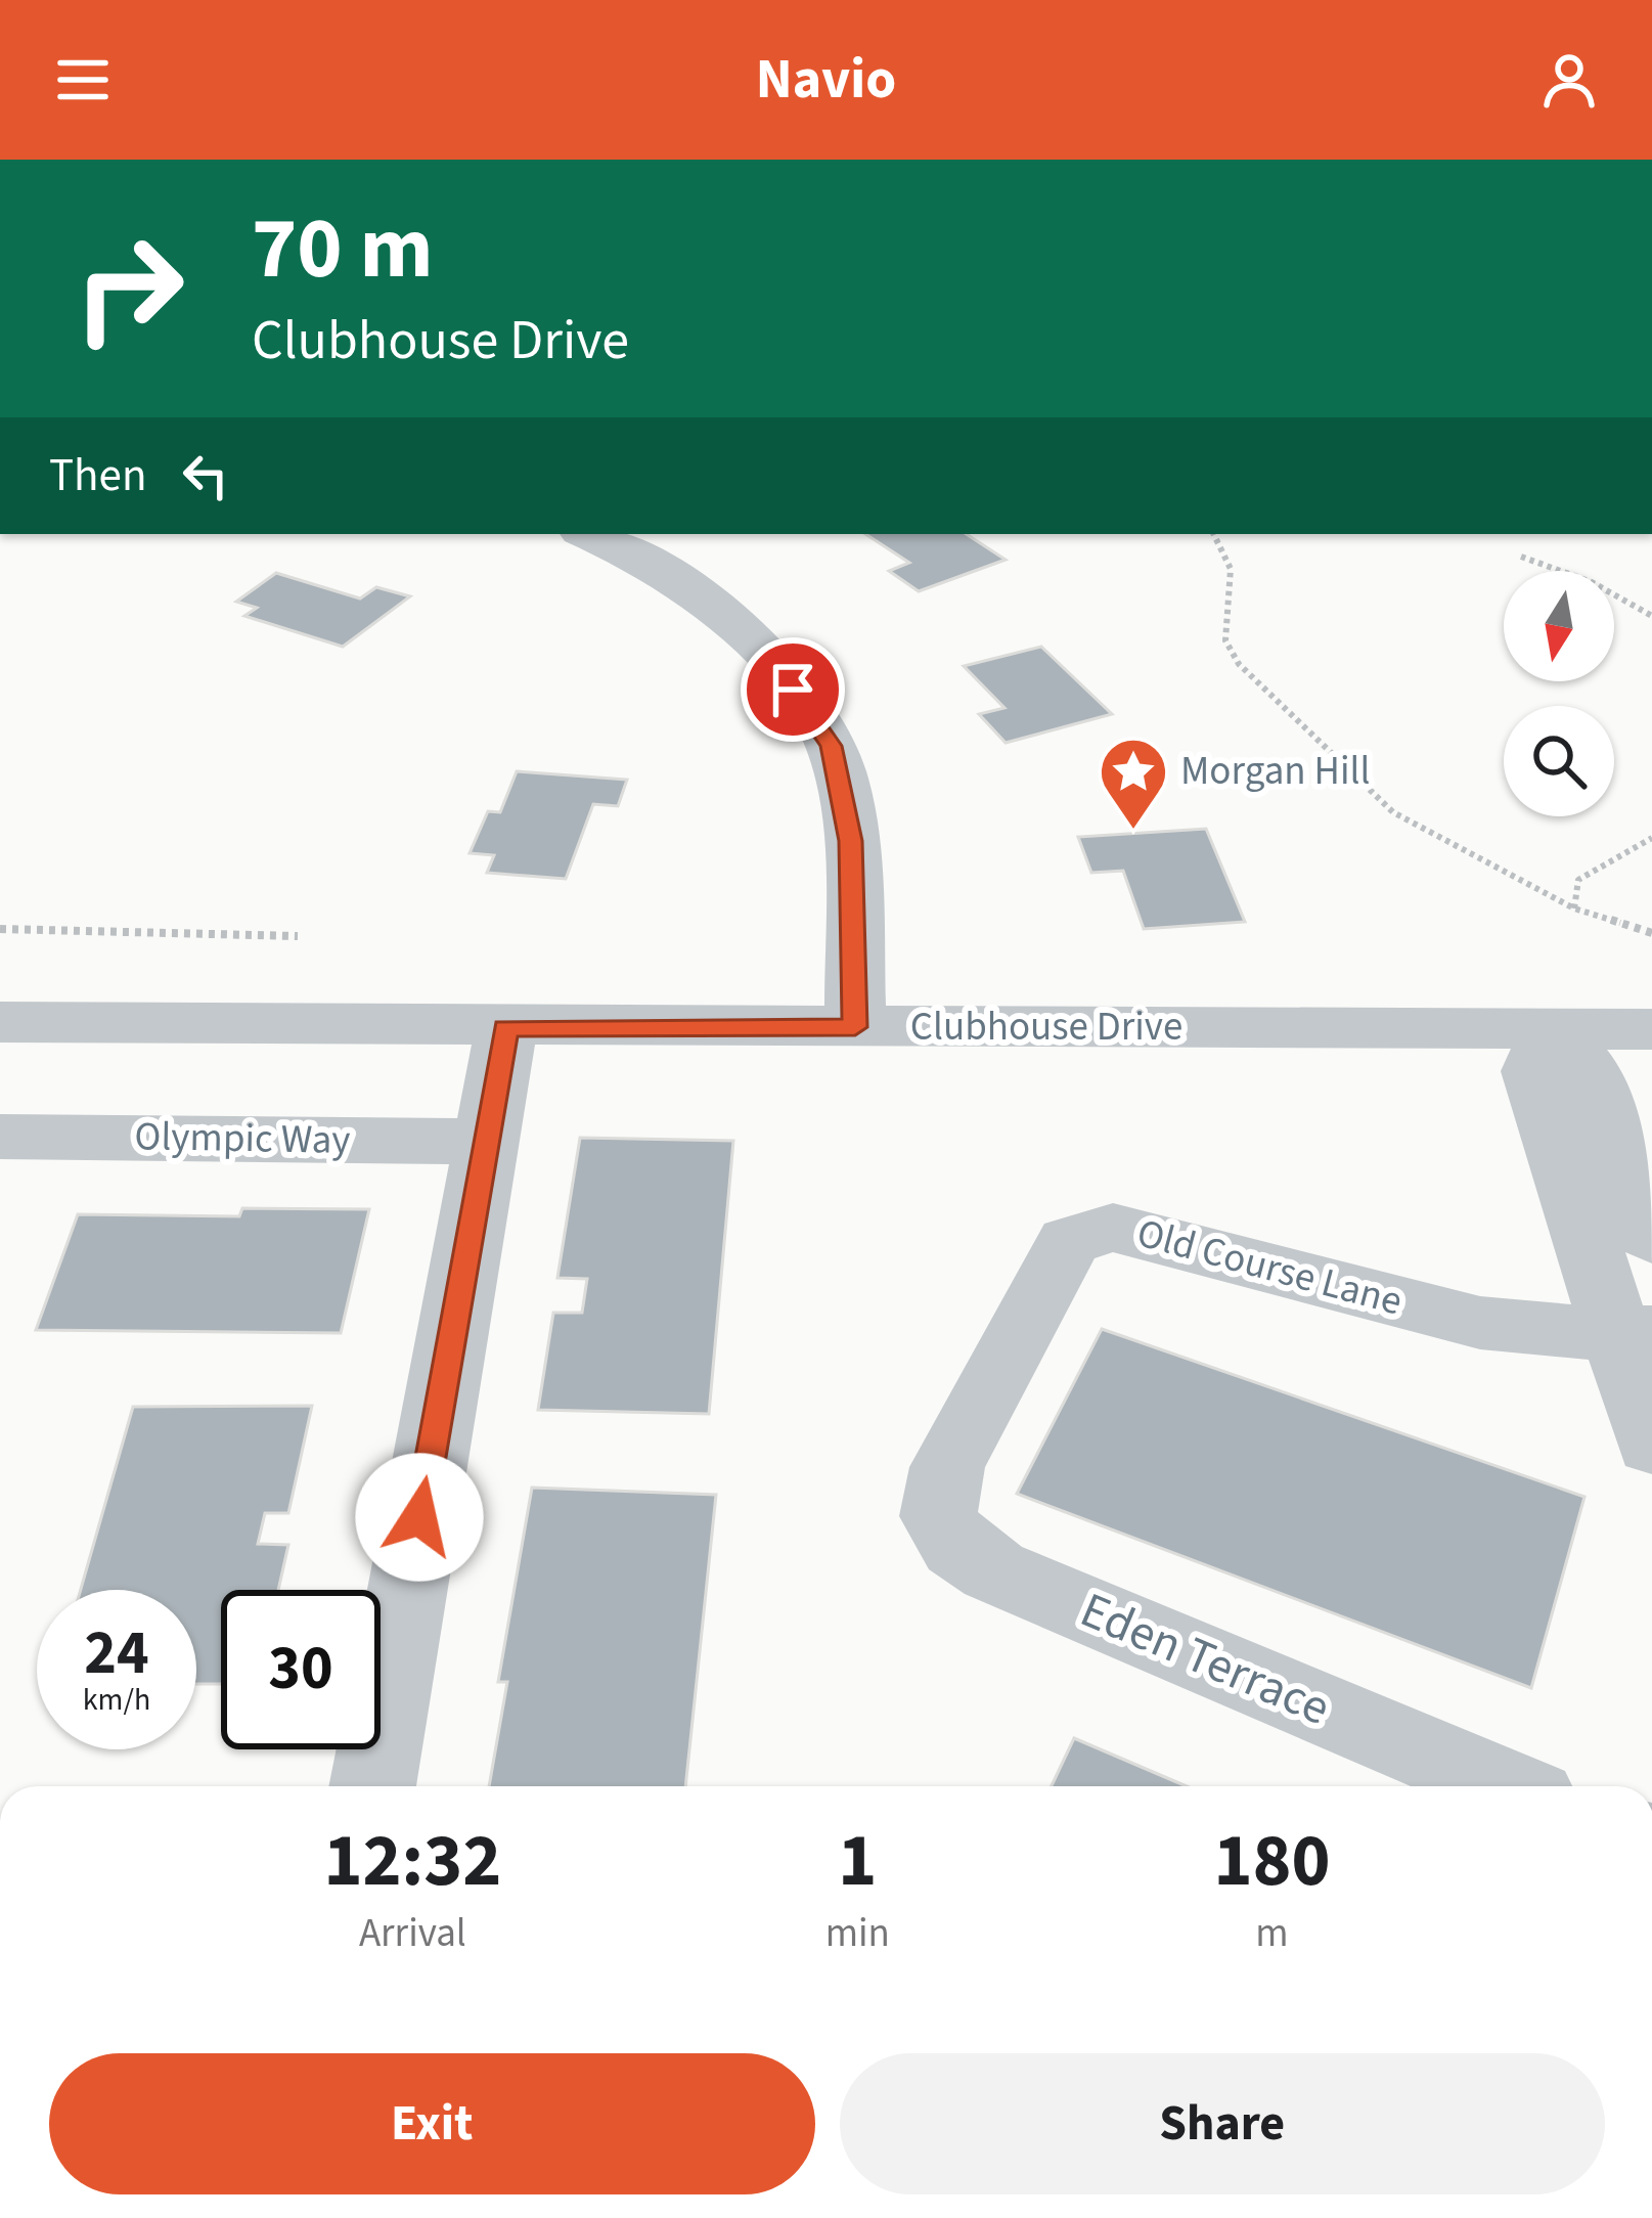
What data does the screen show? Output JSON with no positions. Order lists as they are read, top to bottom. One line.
{"streets":{"street":["Clubhouse Drive","Olympic Way","Old Course Lane","Eden Terrace"]},"crossings":[["Old Course Lane","Eden Terrace"]],"places":{"place":["Morgan Hill"]},"north":"bottom","page":{"header":"Navio","turn":["70 m","Clubhouse Drive"],"then":"Then","speed":"24 km/h","limit":"30","eta":["12:32","Arrival","1","min","180","m"],"buttons":["Exit","Share"]}}
